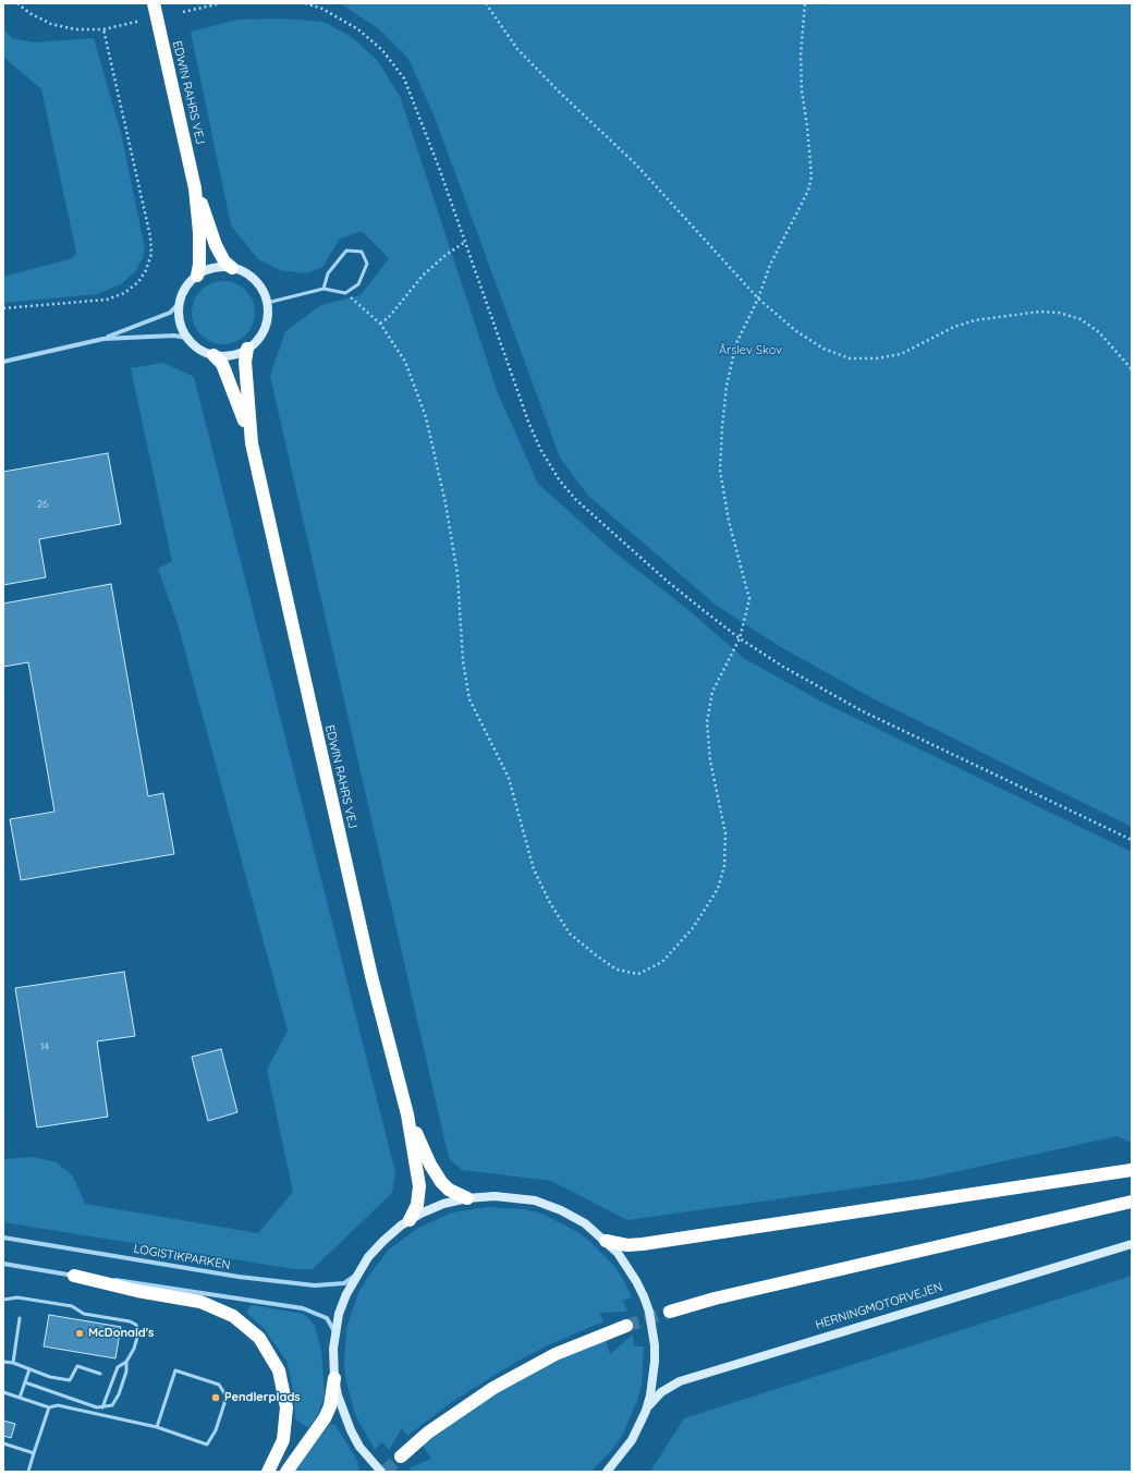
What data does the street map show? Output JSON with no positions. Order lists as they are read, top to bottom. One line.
{"streets":{"highway":["EDWIN RAHRS VEJ"],"street":["LOGISTIKPARKEN","HERNINGMOTORVEJEN"]},"parks":["Årslev Skov"],"places":["McDonald's","Pendlerplads"],"house_numbers":["26","14"]}
